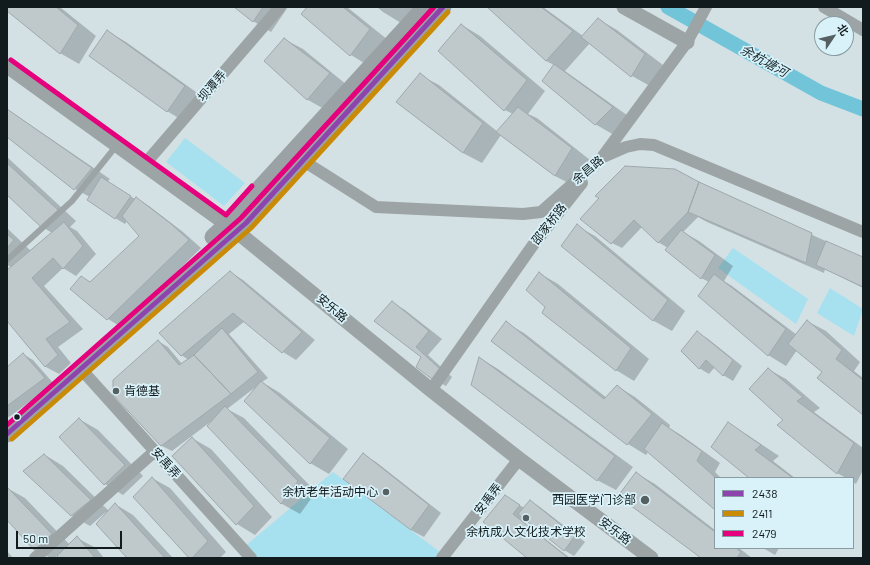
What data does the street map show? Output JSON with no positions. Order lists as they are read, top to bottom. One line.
{"streets":{"street":["坝潭弄","余昌路","邵家桥路","安乐路","安禹弄"]},"crossings":[["坝潭弄","安乐路"],["余昌路","邵家桥路"],["邵家桥路","安乐路"],["安乐路","安禹弄"]],"water":["余杭塘河"],"places":["肯德基","余杭老年活动中心","西园医学门诊部","余杭成人文化技术学校"],"lines":["transit line 2438","transit line 2479","transit line 2411"],"legend":["2438","2411","2479"],"scale_bar":"50 m","north":"top right"}
